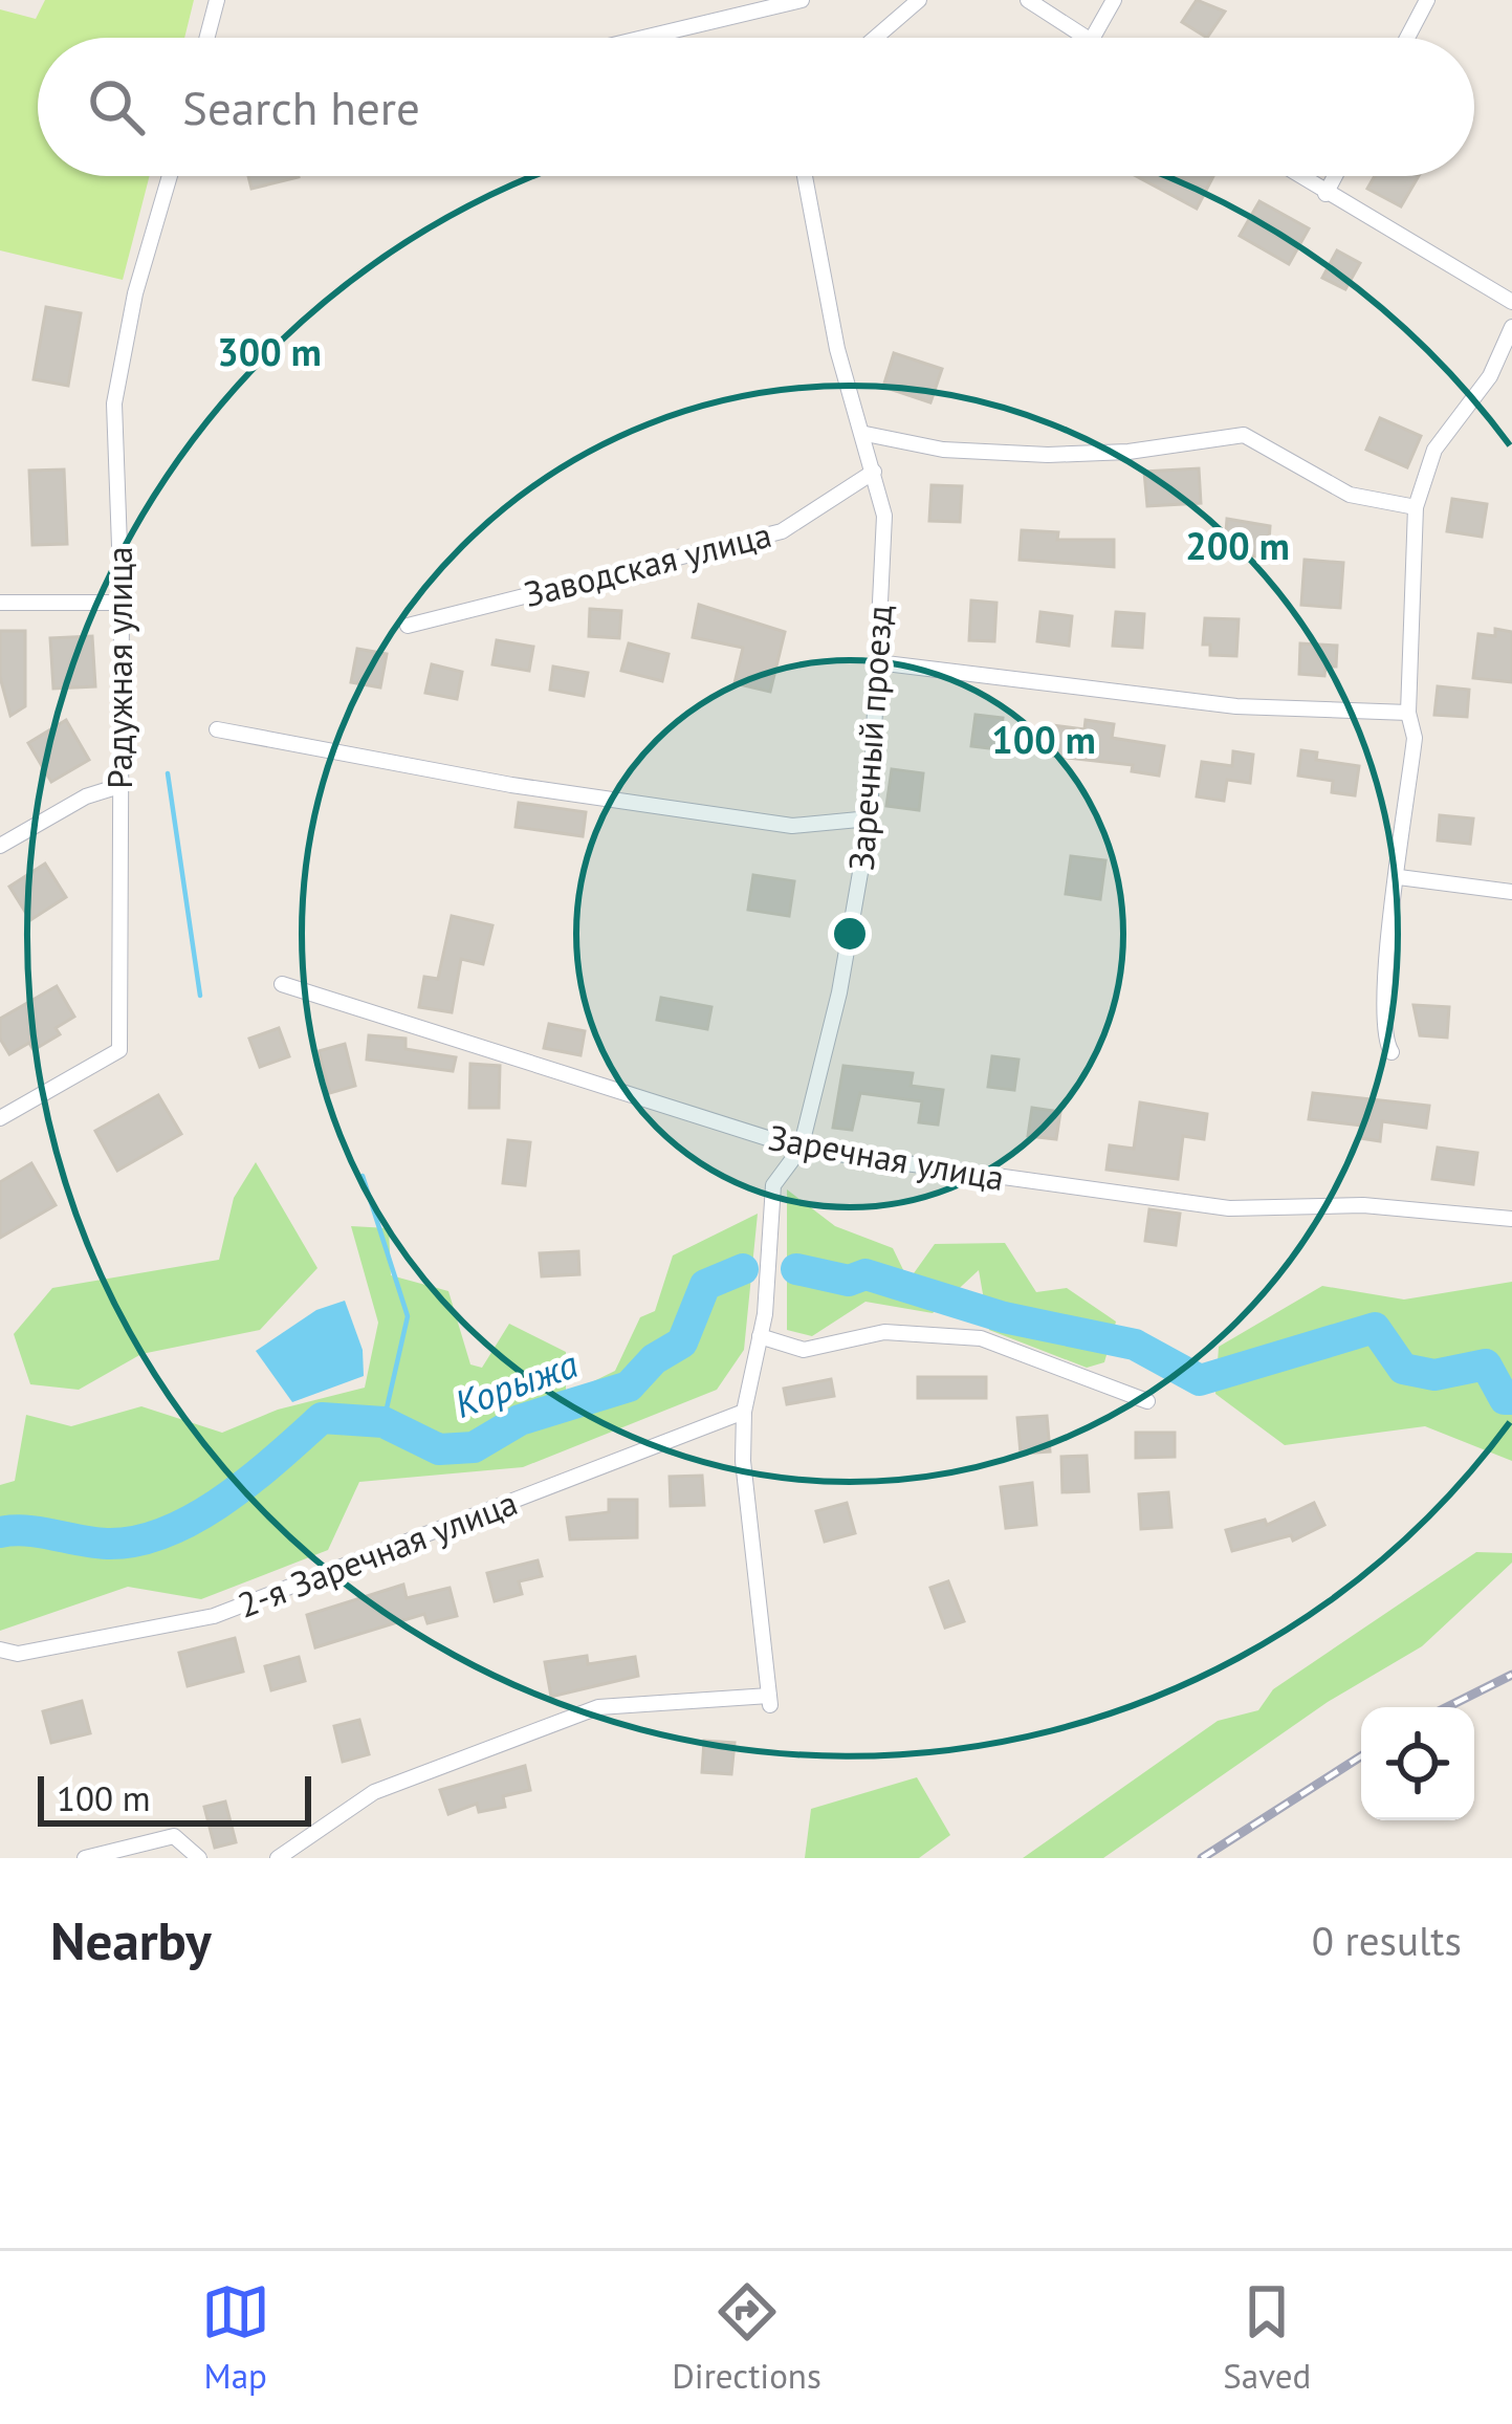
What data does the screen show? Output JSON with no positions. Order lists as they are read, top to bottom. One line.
{"streets":{"street":["Заводская улица","Радужная улица","Заречный проезд","Заречная улица","2-я Заречная улица"]},"crossings":[["Заводская улица","Заречный проезд"],["Заречный проезд","Заречная улица"],["Заречный проезд","2-я Заречная улица"]],"water":["Корыжа"],"scale_bar":"100 m","page":{"search":"Search here","scale":"100 m","heading":["Nearby","0 results"],"nav":["Map","Directions","Saved"]},"rings":["300 m","200 m","100 m"]}
